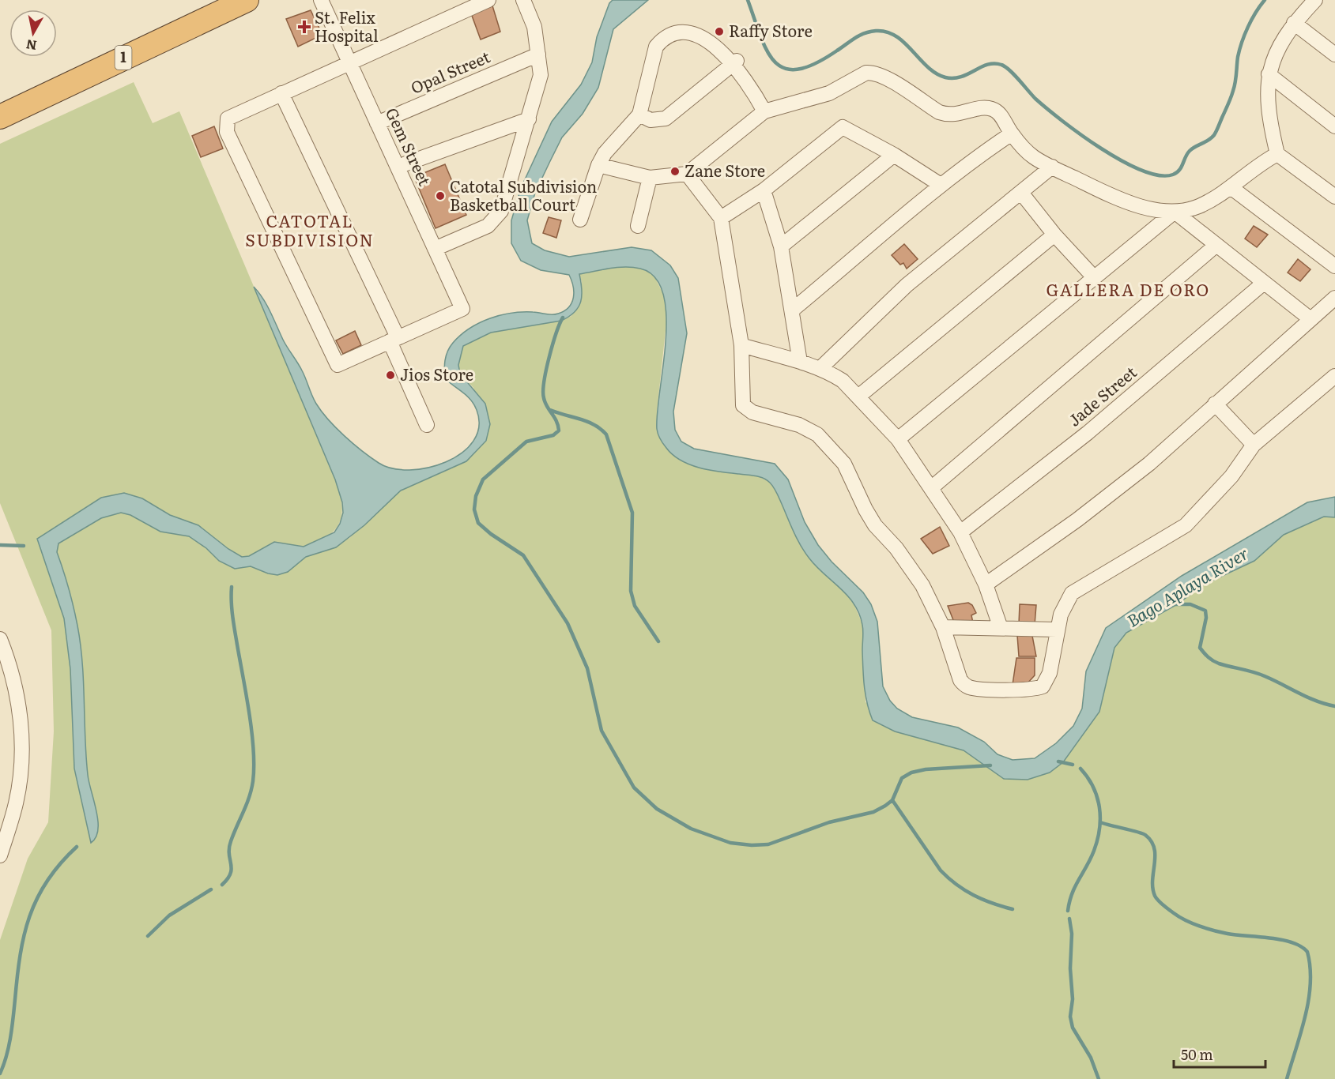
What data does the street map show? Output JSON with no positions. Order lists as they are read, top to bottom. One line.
{"streets":{"highway":["1"],"street":["Opal Street","Gem Street","Jade Street"]},"crossings":[["Opal Street","Gem Street"]],"districts":["CATOTAL SUBDIVISION","GALLERA DE ORO"],"water":["Bago Aplaya River"],"places":{"health":["St. Felix Hospital"],"other":["Raffy Store","Zane Store","Catotal Subdivision Basketball Court","Jios Store"]},"scale_bar":"50 m","north":"bottom"}
